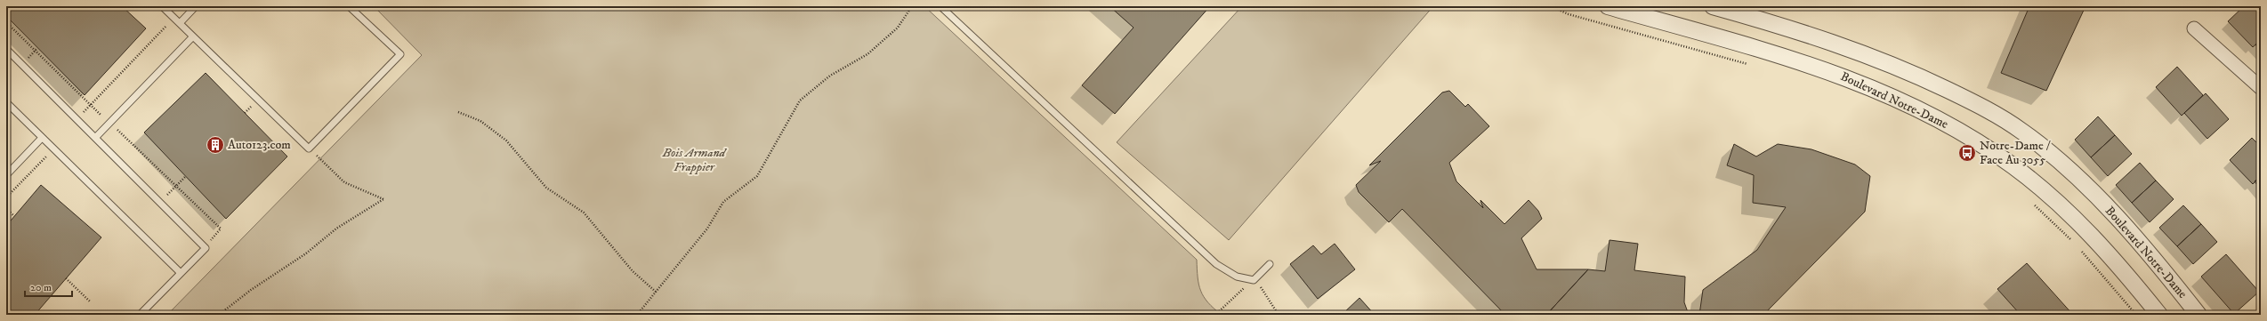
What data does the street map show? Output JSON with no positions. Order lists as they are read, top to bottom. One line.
{"streets":{"street":["Boulevard Notre-Dame"]},"parks":["Bois Armand Frappier"],"places":{"building":["Auto123.com"],"bus stop":["Notre-Dame / Face Au 3055"]},"scale_bar":"20 m"}
